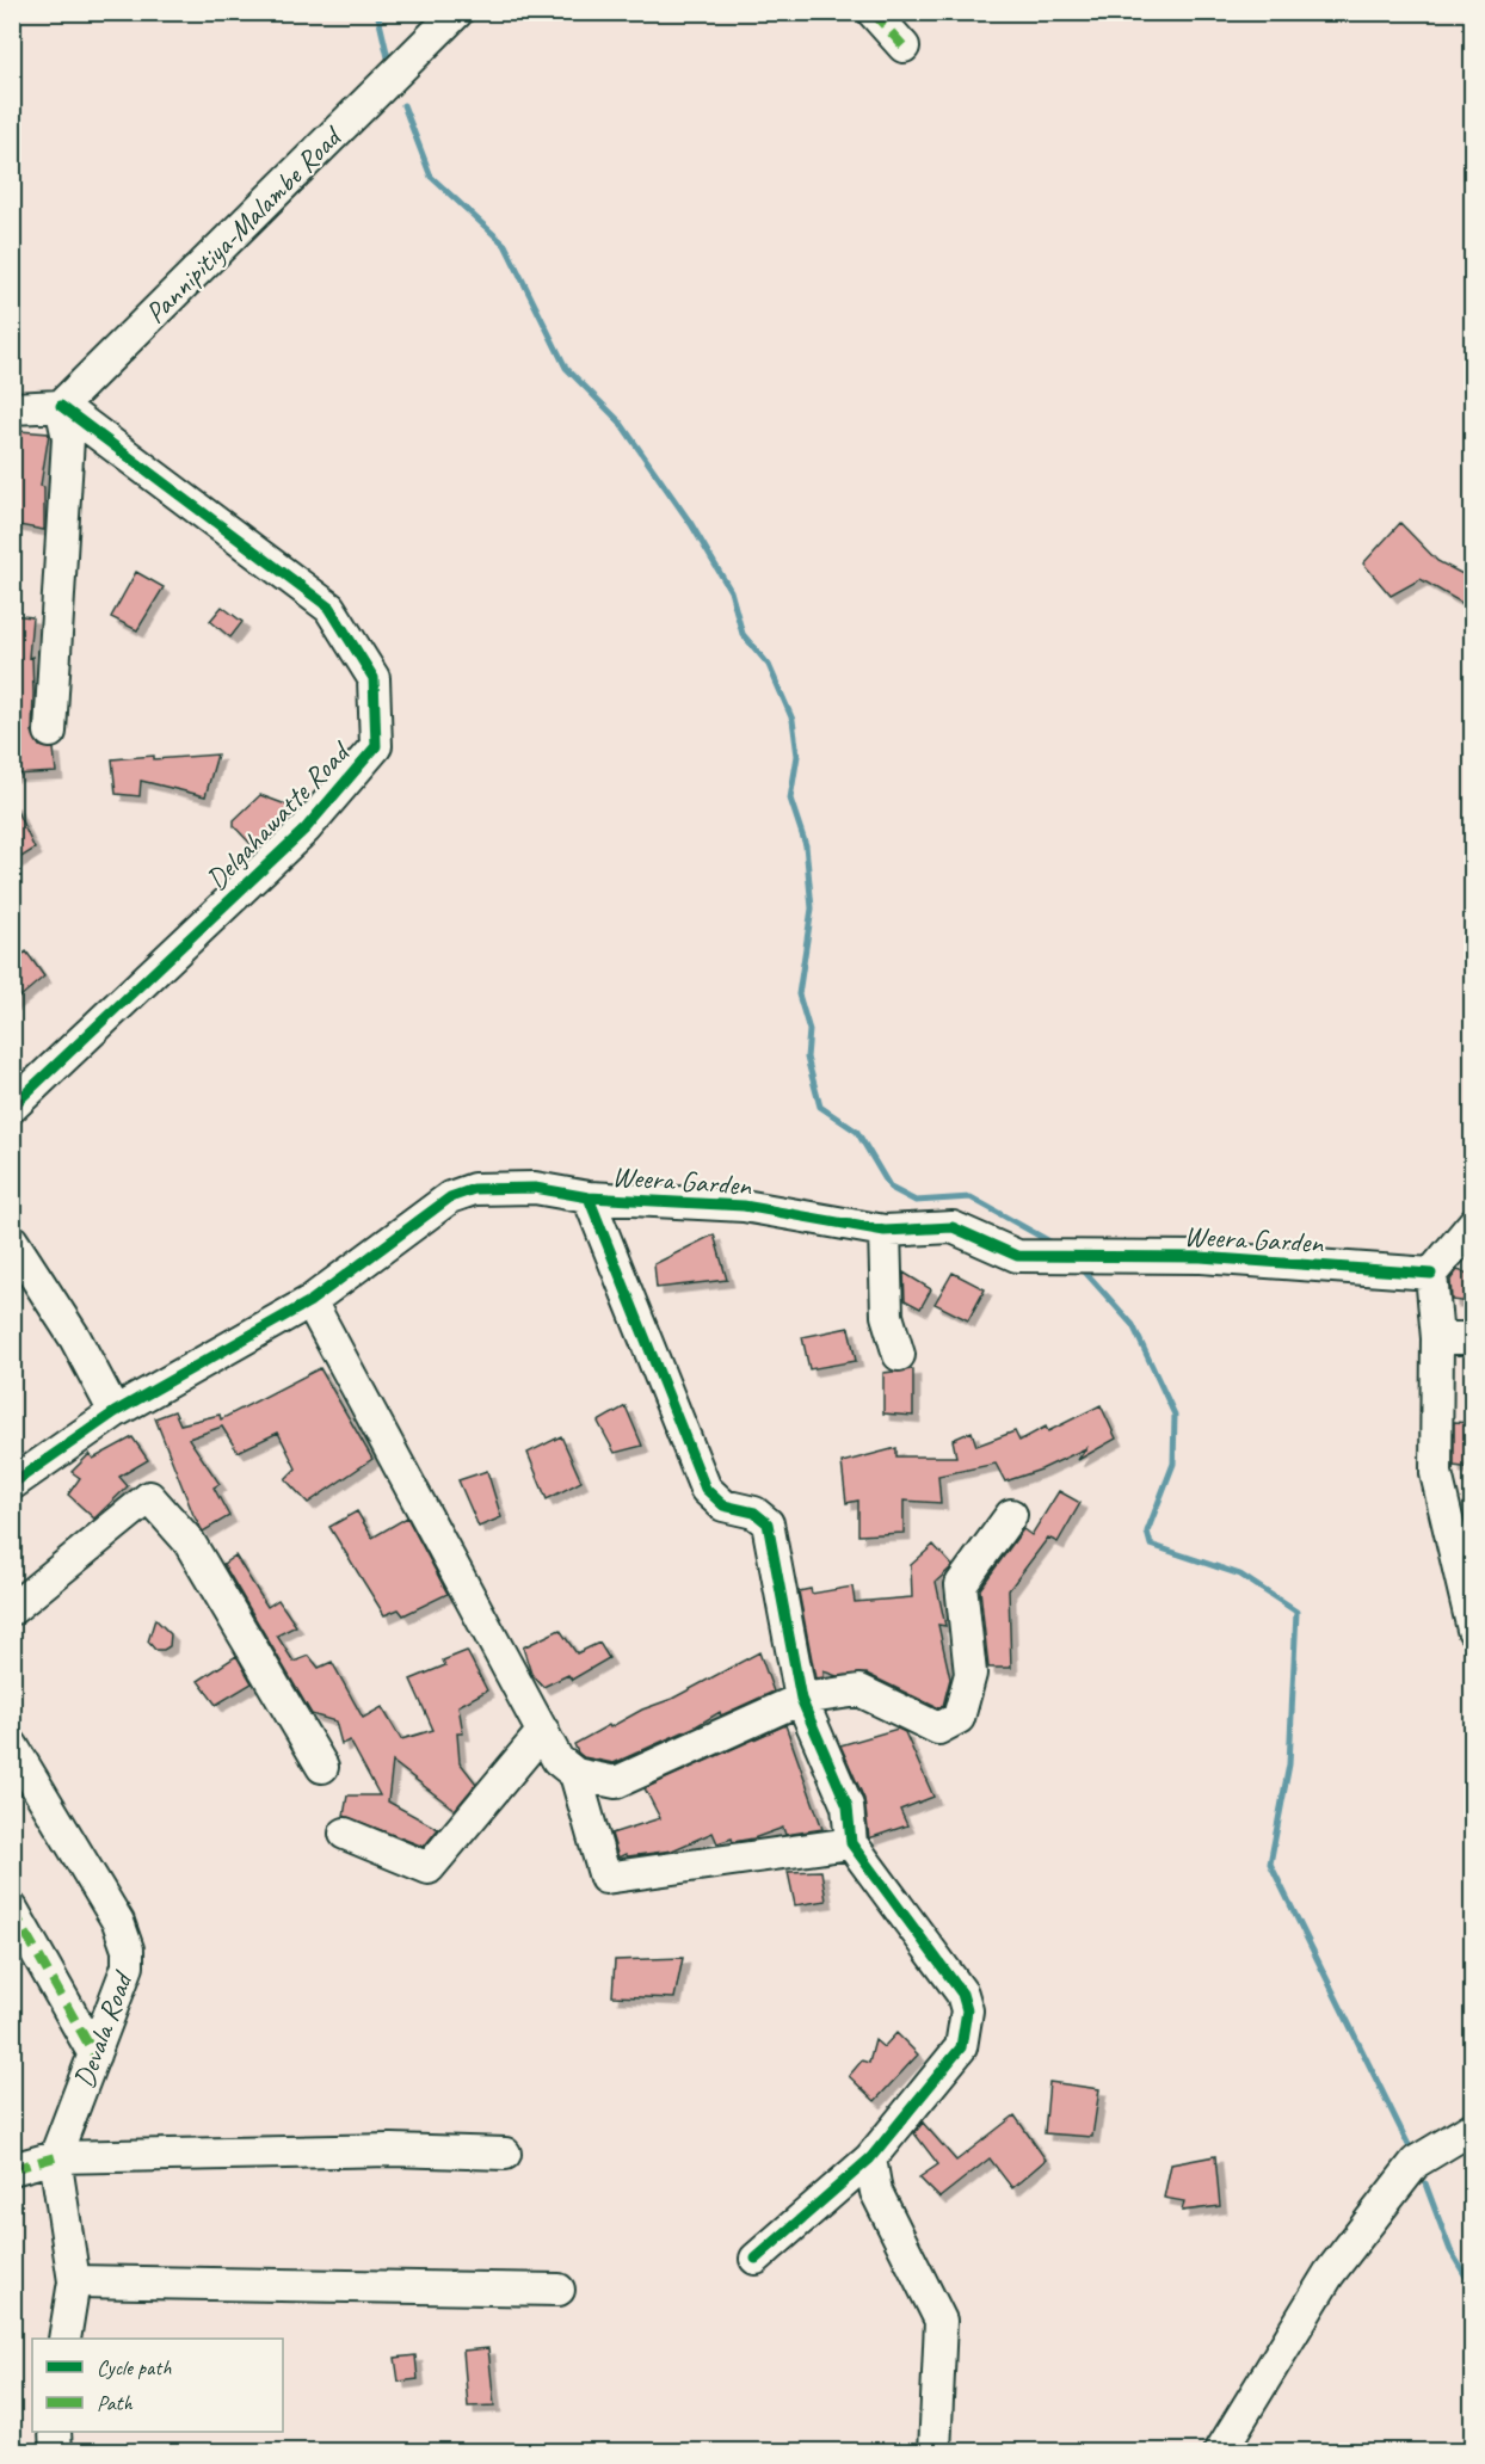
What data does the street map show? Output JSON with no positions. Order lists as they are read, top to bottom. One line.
{"streets":{"street":["Pannipitiya-Malambe Road","Delgahawatte Road","Weera Garden","Devala Road"]},"crossings":[["Pannipitiya-Malambe Road","Delgahawatte Road"]],"legend":["Cycle path","Path"]}
